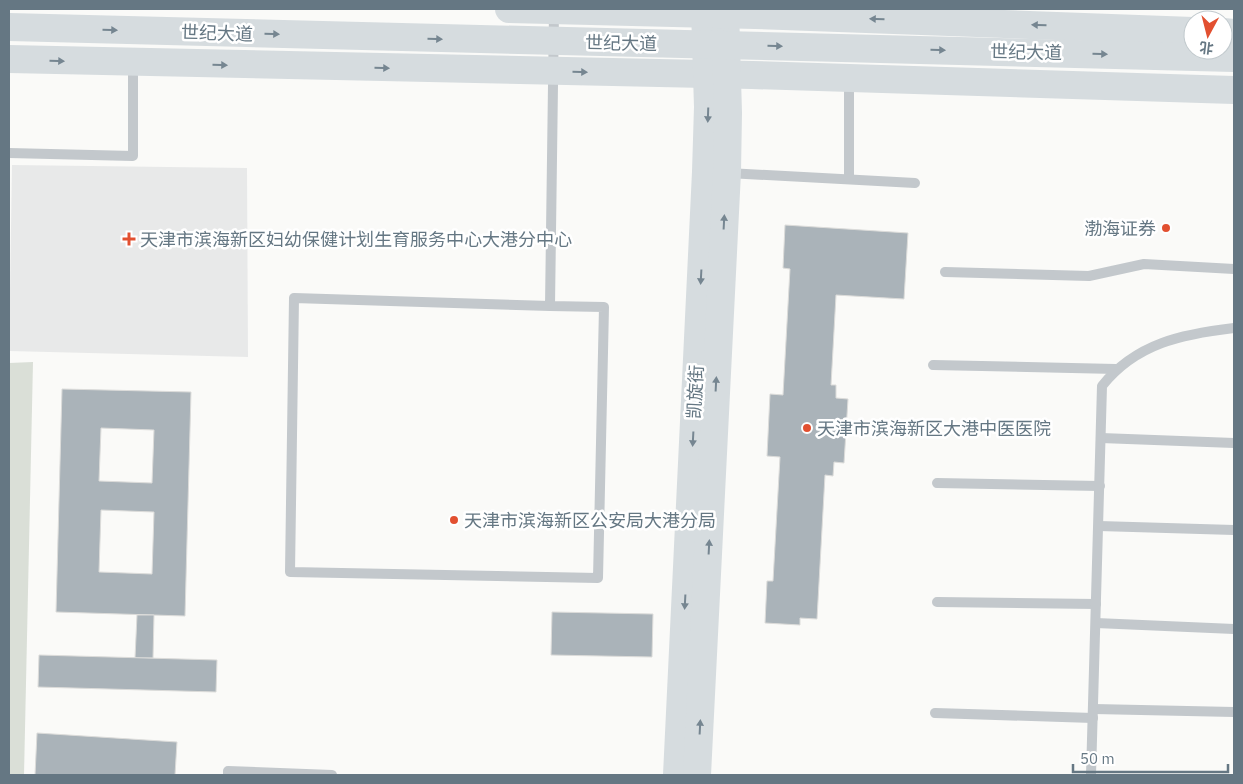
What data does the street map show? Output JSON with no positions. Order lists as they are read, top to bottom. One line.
{"streets":{"main road":["世纪大道","凯旋街"]},"crossings":[["世纪大道","凯旋街"]],"places":{"other":["渤海证券","天津市滨海新区大港中医医院","天津市滨海新区公安局大港分局"],"health":["天津市滨海新区妇幼保健计划生育服务中心大港分中心"]},"scale_bar":"50 m","north":"bottom"}
